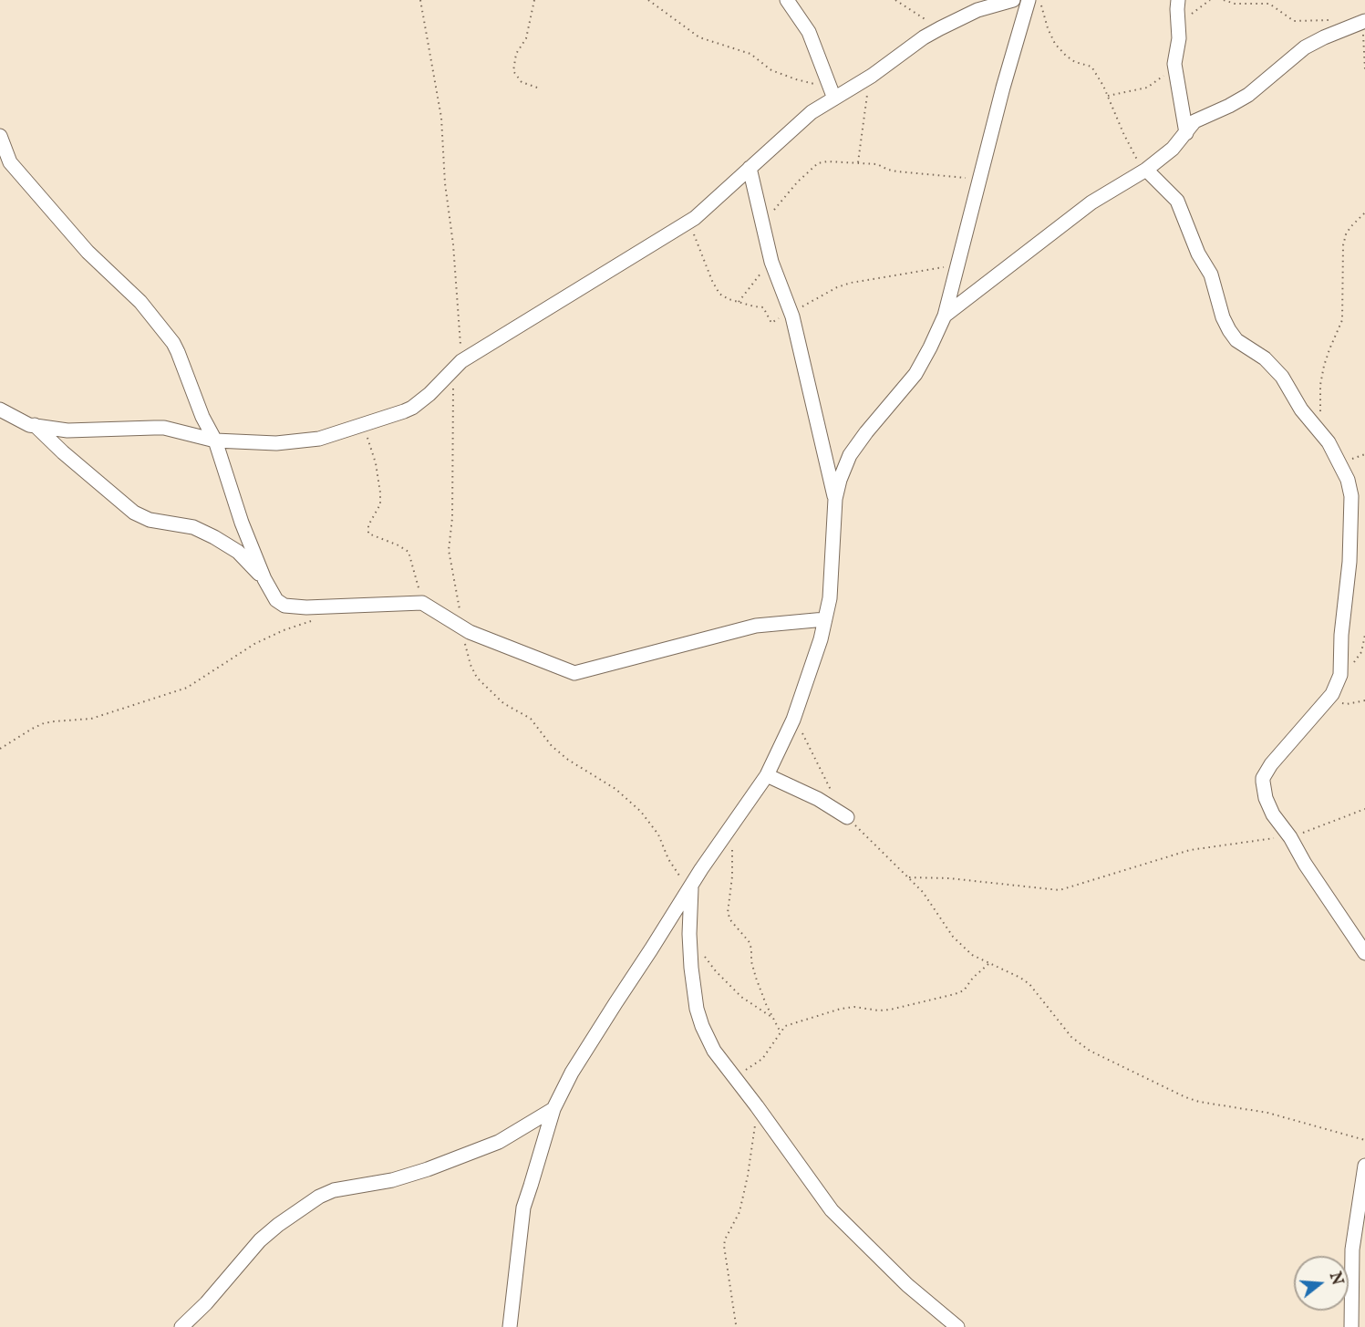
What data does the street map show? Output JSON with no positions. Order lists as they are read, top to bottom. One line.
{"north":"right"}
